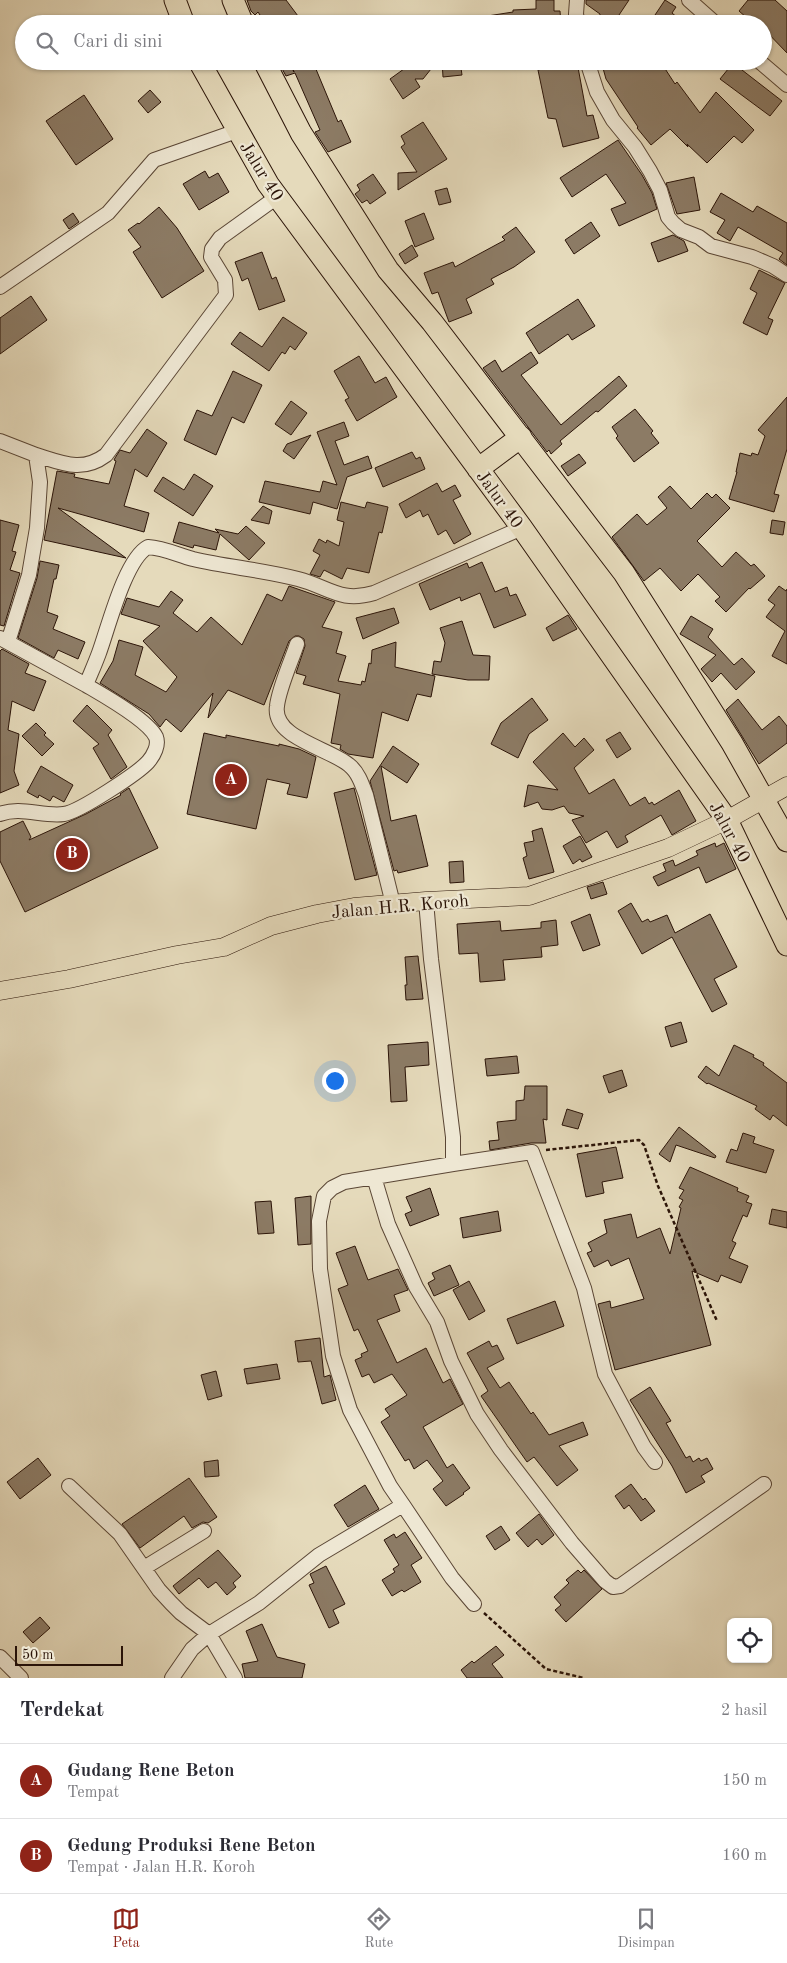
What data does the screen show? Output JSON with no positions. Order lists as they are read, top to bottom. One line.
{"streets":{"highway":["Jalur 40"],"main road":["Jalan H.R. Koroh"]},"crossings":[["Jalur 40","Jalan H.R. Koroh"]],"scale_bar":"50 m","page":{"search":"Cari di sini","pins":["A","B"],"scale":"50 m","heading":["Terdekat","2 hasil"],"list":[{"mark":"A","name":"Gudang Rene Beton","note":"Tempat","value":"150 m"},{"mark":"B","name":"Gedung Produksi Rene Beton","note":"Tempat · Jalan H.R. Koroh","value":"160 m"}],"nav":["Peta","Rute","Disimpan"]}}
